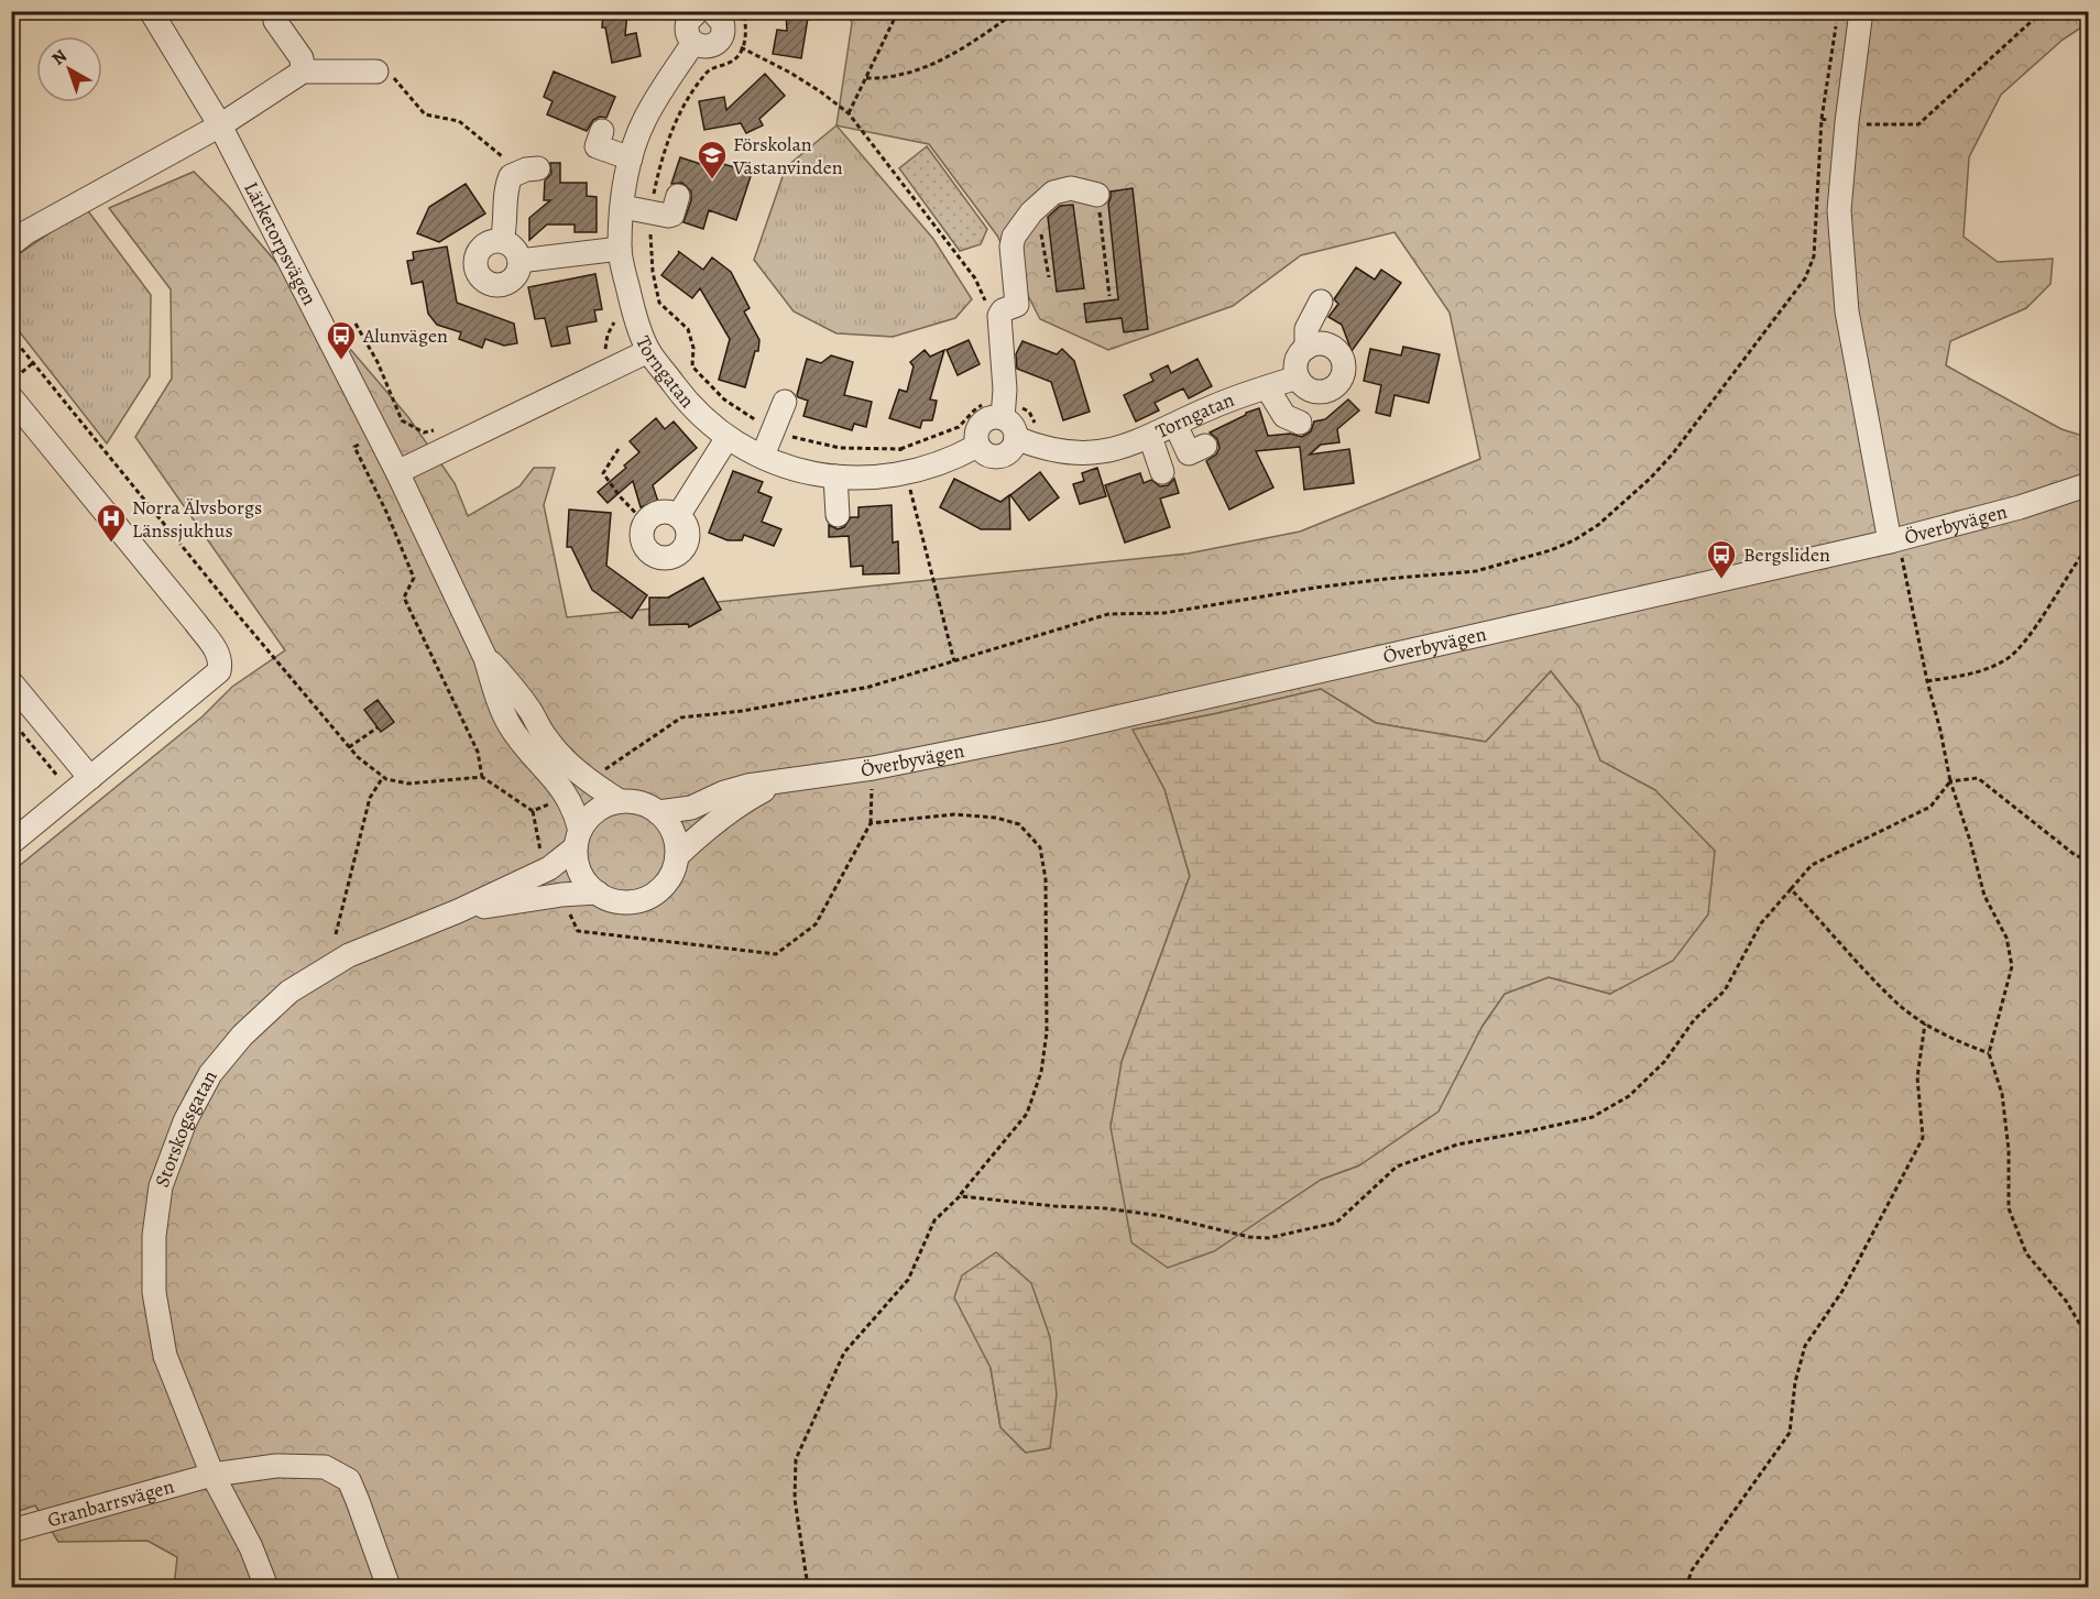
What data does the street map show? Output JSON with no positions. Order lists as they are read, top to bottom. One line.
{"streets":{"street":["Lärketorpsvägen","Torngatan","Överbyvägen","Storskogsgatan","Granbarrsvägen"]},"crossings":[["Storskogsgatan","Granbarrsvägen"]],"places":{"school or university":["Förskolan Västanvinden"],"bus stop":["Alunvägen","Bergsliden"],"hospital":["Norra Älvsborgs Länssjukhus"]},"north":"top left"}
